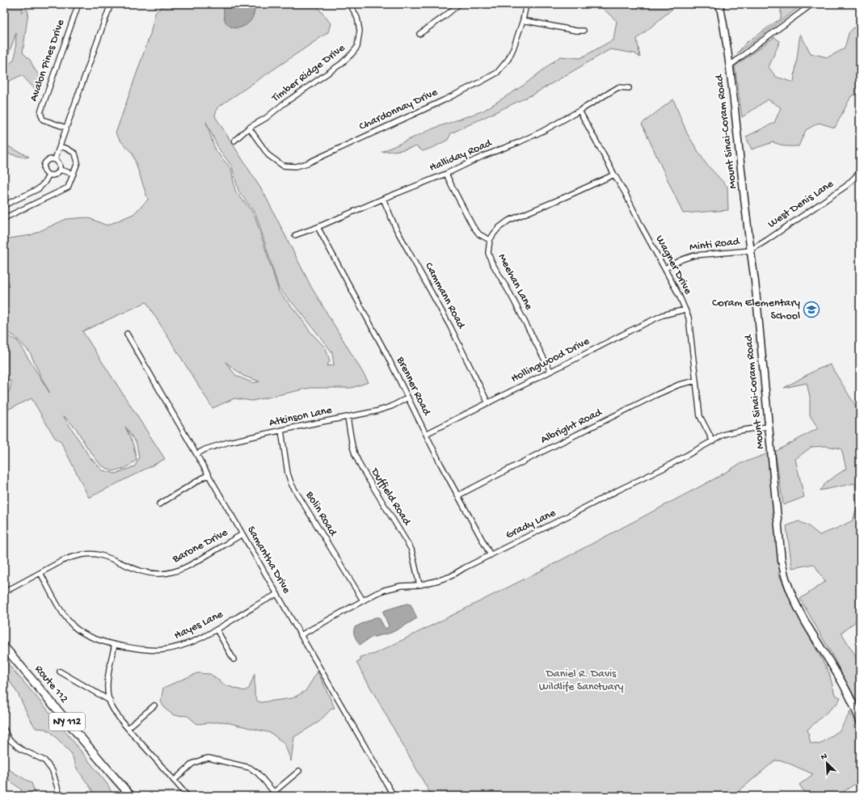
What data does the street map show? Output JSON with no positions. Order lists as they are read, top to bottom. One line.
{"streets":{"main road":["Mount Sinai-Coram Road","Route 112","NY 112"],"street":["Avalon Pines Drive","Timber Ridge Drive","Chardonnay Drive","Halliday Road","West Denis Lane","Minti Road","Wagner Drive","Meehan Lane","Cammann Road","Hollingwood Drive","Brenner Road","Atkinson Lane","Albright Road","Duffield Road","Bolin Road","Grady Lane","Barone Drive","Samantha Drive","Hayes Lane"]},"crossings":[["Timber Ridge Drive","Chardonnay Drive"],["Mount Sinai-Coram Road","West Denis Lane"],["Mount Sinai-Coram Road","Minti Road"],["Mount Sinai-Coram Road","Grady Lane"],["Halliday Road","Wagner Drive"],["Halliday Road","Cammann Road"],["Halliday Road","Brenner Road"],["West Denis Lane","Minti Road"],["Minti Road","Wagner Drive"],["Wagner Drive","Hollingwood Drive"],["Wagner Drive","Albright Road"],["Wagner Drive","Grady Lane"],["Meehan Lane","Hollingwood Drive"],["Cammann Road","Hollingwood Drive"],["Hollingwood Drive","Brenner Road"],["Brenner Road","Atkinson Lane"],["Brenner Road","Albright Road"],["Brenner Road","Grady Lane"],["Atkinson Lane","Duffield Road"],["Atkinson Lane","Bolin Road"],["Atkinson Lane","Samantha Drive"],["Duffield Road","Grady Lane"],["Bolin Road","Grady Lane"],["Grady Lane","Samantha Drive"],["Barone Drive","Samantha Drive"],["Barone Drive","Hayes Lane"],["Samantha Drive","Hayes Lane"]],"parks":["Daniel R. Davis Wildlife Sanctuary"],"places":{"school or university":["Coram Elementary School"]},"north":"top left"}
